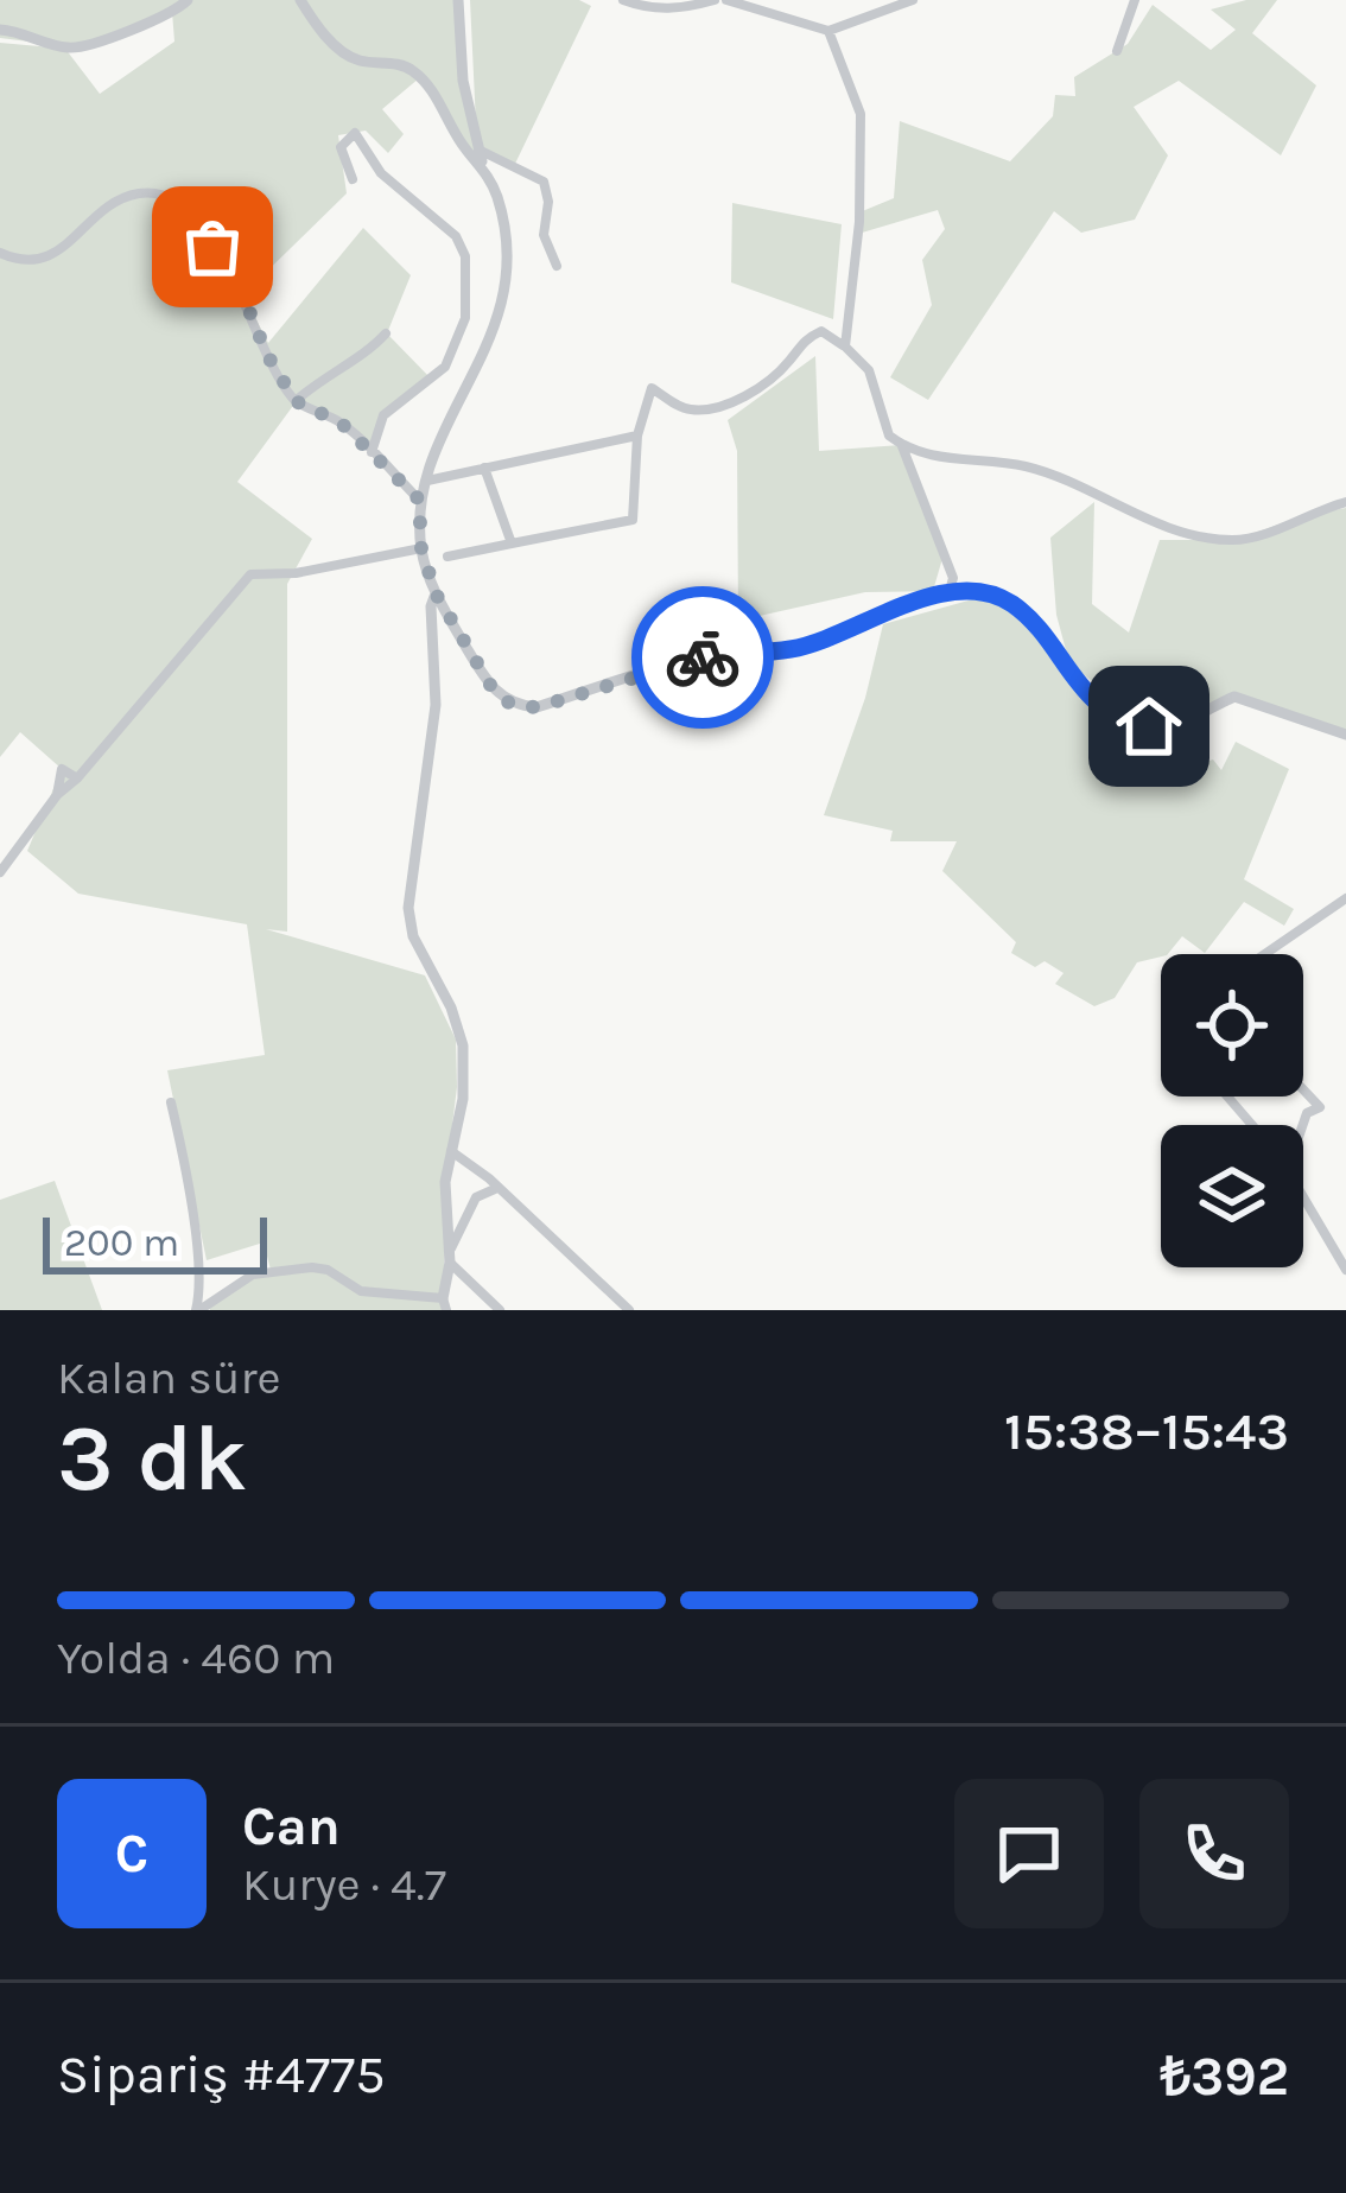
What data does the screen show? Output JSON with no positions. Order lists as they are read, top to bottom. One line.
{"scale_bar":"200 m","page":{"scale":"200 m","heading":["3 dk","Kalan süre","15:38–15:43"],"panel":["Can","Kurye · 4.7","Sipariş #4775","₺392"],"bar":"Yolda · 460 m","round":"C"}}
